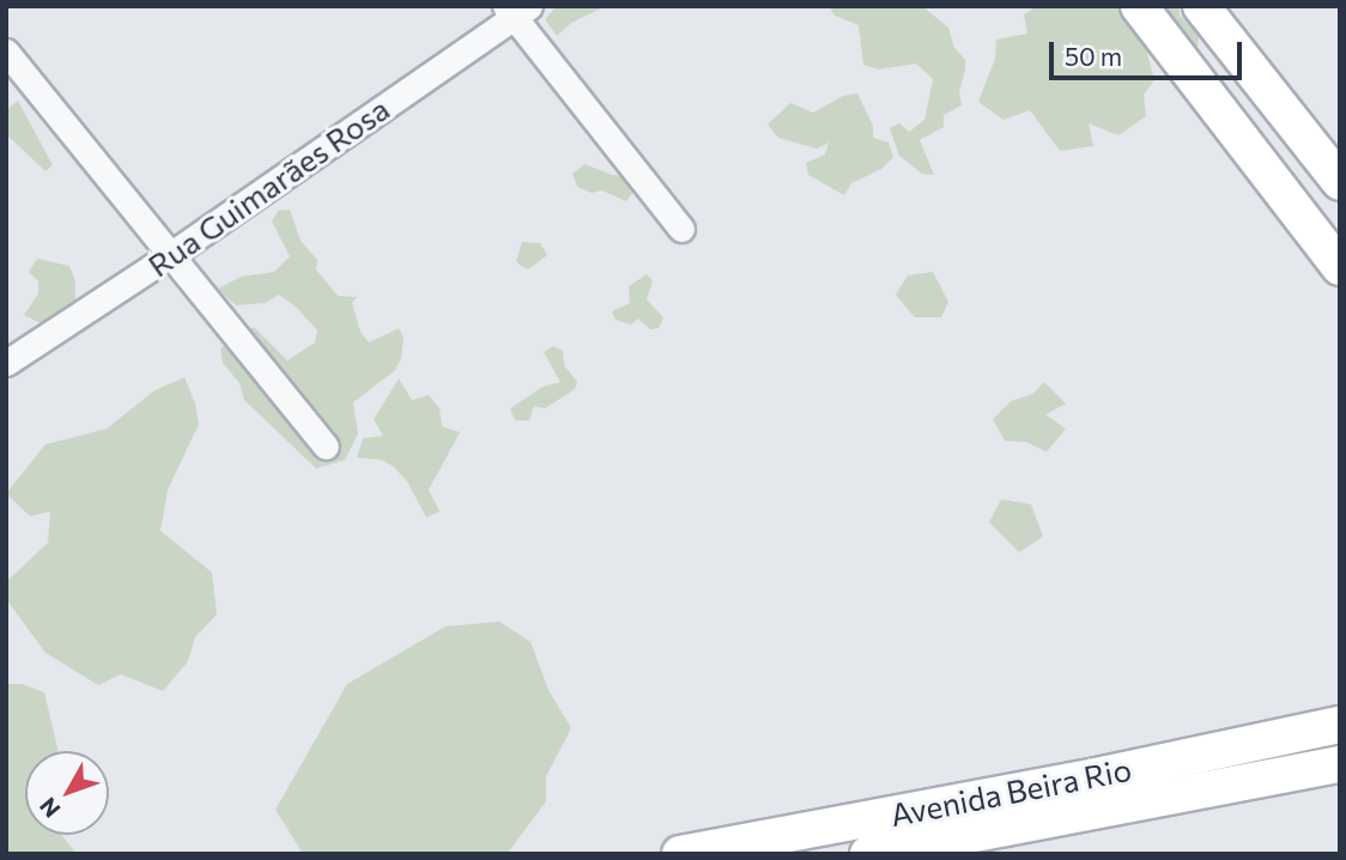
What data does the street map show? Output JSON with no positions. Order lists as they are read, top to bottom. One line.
{"streets":{"main road":["Avenida Beira Rio"],"street":["Rua Guimarães Rosa"]},"scale_bar":"50 m","north":"bottom left"}
